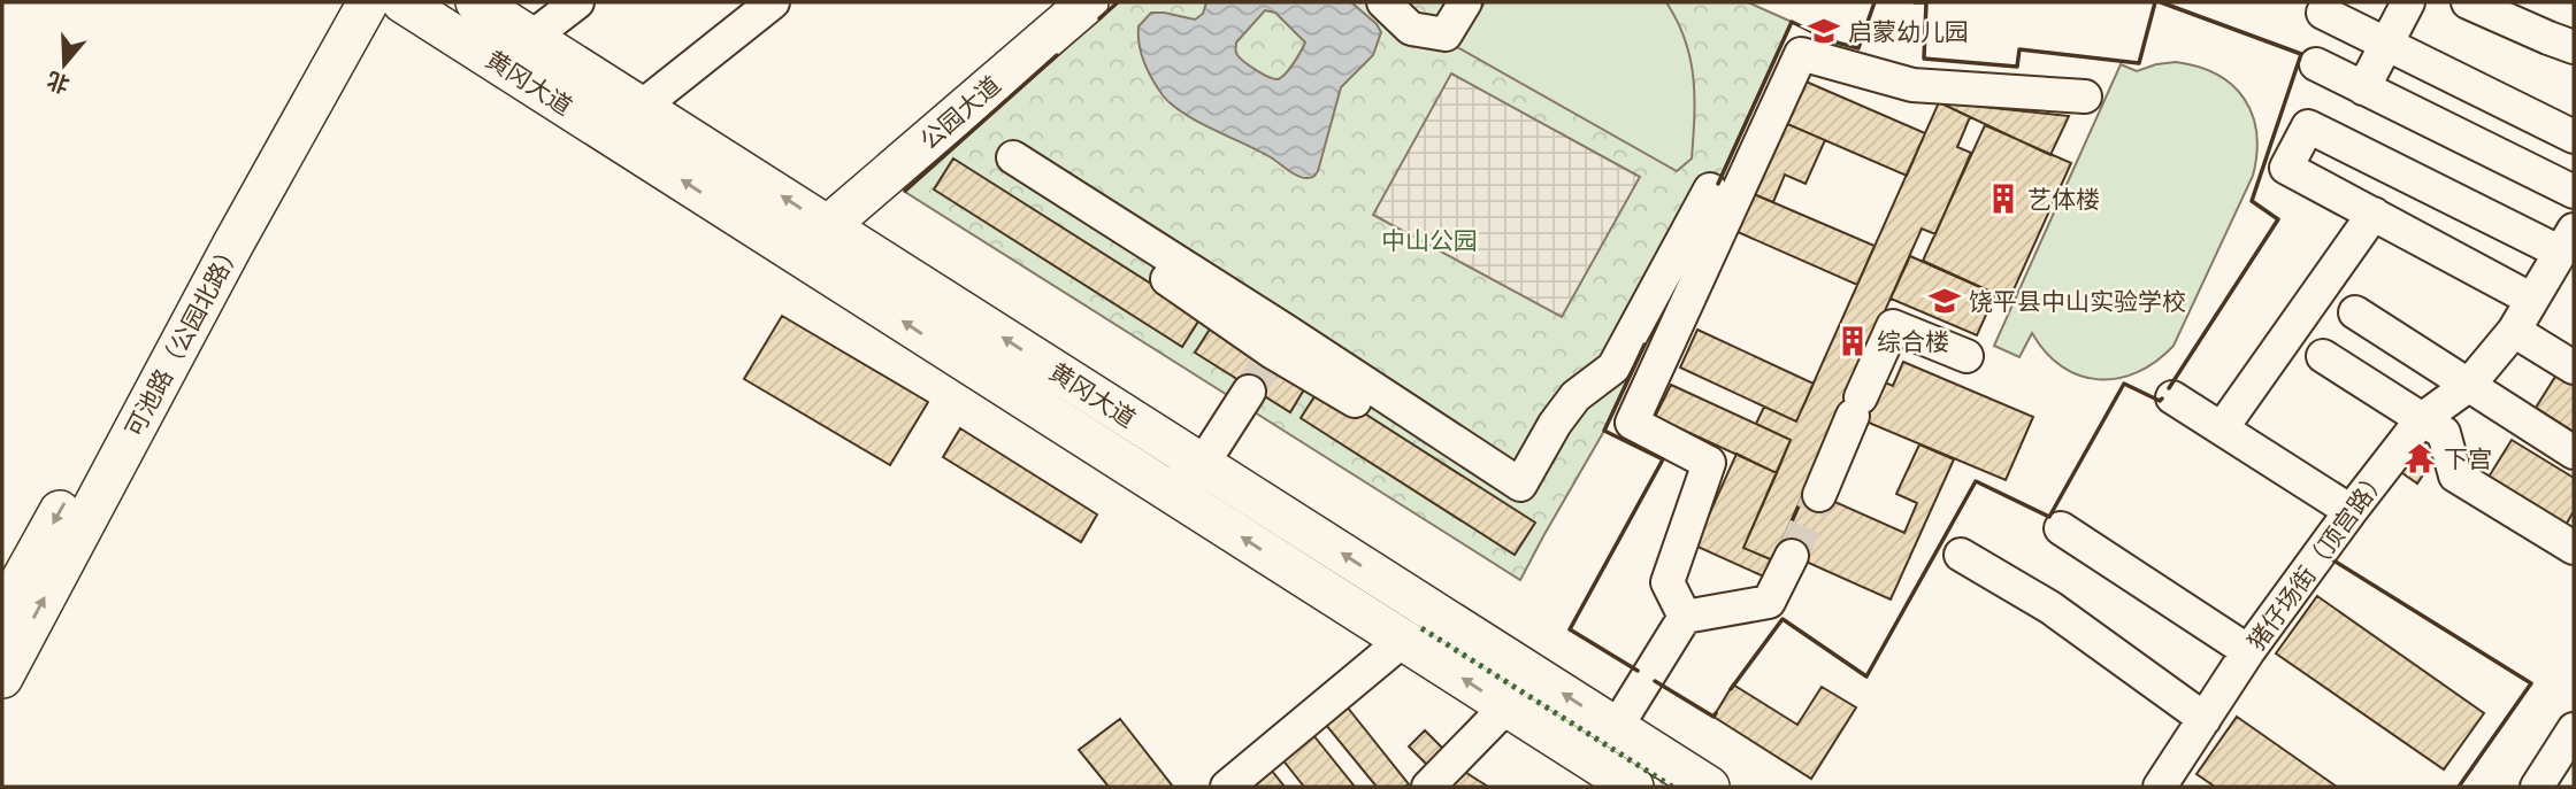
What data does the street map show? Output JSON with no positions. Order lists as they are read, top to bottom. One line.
{"streets":{"main road":["黄冈大道","公园大道","可池路（公园北路）"],"street":["猪仔场街（顶宫路）"]},"one_way":["黄冈大道"],"parks":["中山公园"],"places":{"school or university":["启蒙幼儿园","饶平县中山实验学校"],"building":["艺体楼","综合楼"],"temple":["下宫"]},"north":"bottom"}
